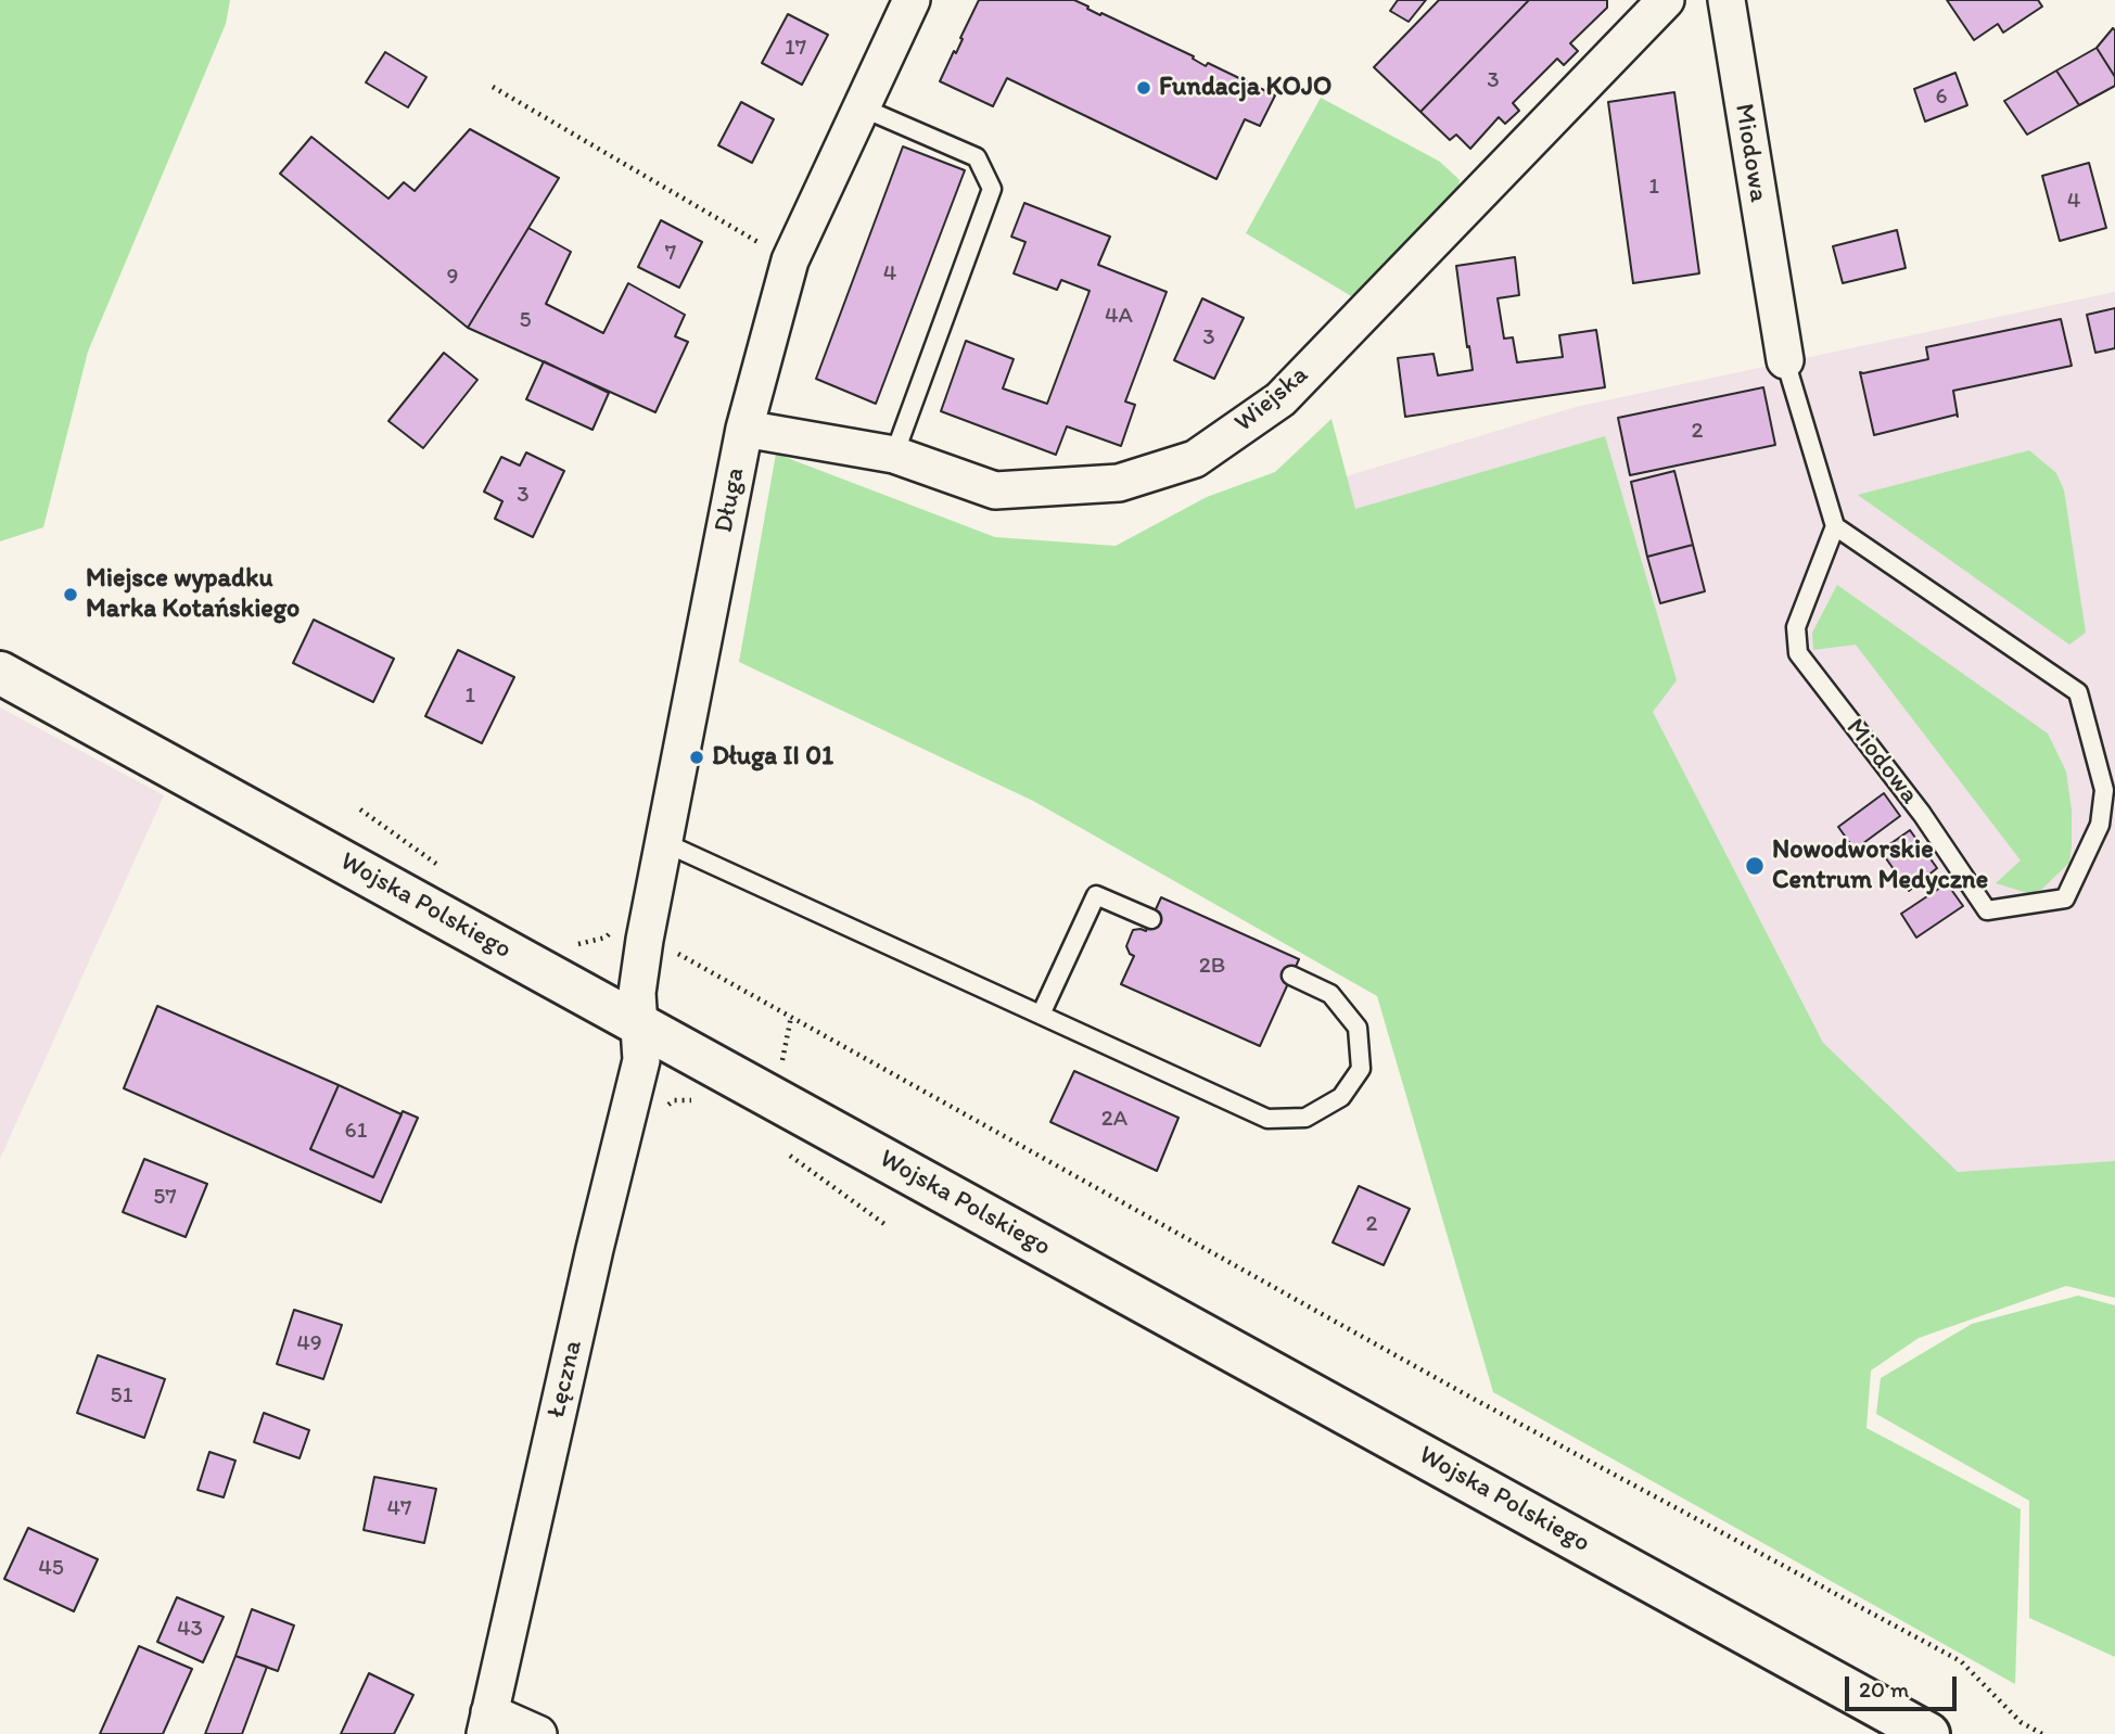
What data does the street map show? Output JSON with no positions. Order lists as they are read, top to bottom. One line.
{"streets":{"main road":["Wojska Polskiego"],"street":["Miodowa","Wiejska","Długa","Łęczna"]},"crossings":[["Wiejska","Długa"],["Długa","Wojska Polskiego"],["Długa","Łęczna"],["Wojska Polskiego","Łęczna"]],"places":["Fundacja KOJO","Miejsce wypadku Marka Kotańskiego","Długa II 01","Nowodworskie Centrum Medyczne"],"house_numbers":["17","3","6","1","4","7","4","9","4A","5","3","2","3","1","2B","2A","61","57","2","49","51","47","45","43"],"scale_bar":"20 m"}
